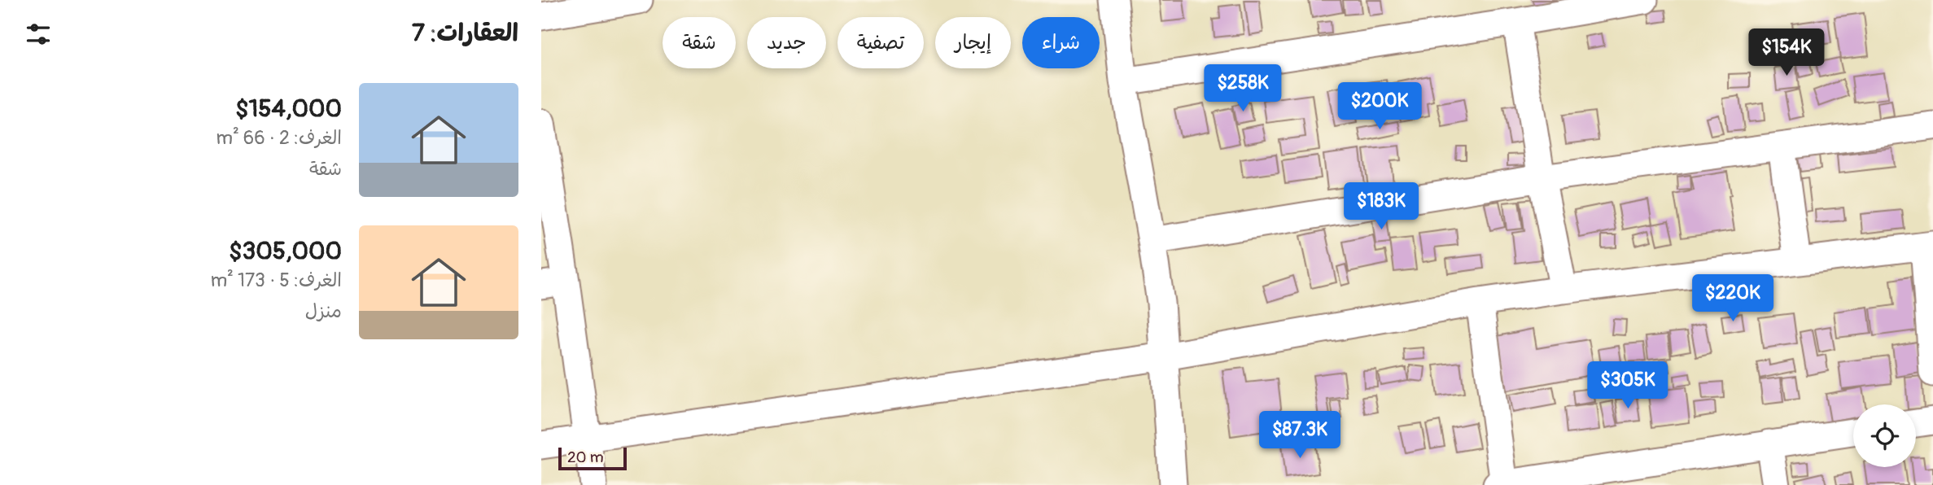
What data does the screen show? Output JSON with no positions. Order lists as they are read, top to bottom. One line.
{"scale_bar":"20 m","page":{"heading":"العقارات: 7","chip":["شراء","إيجار","تصفية","جديد","شقة"],"price":["$154K","$258K","$200K","$183K","$220K","$305K","$87.3K"],"list":[{"name":"$154,000","note":"الغرف: 2 · 66 m² · شقة"},{"name":"$305,000","note":"الغرف: 5 · 173 m² · منزل"}],"scale":"20 m"}}
